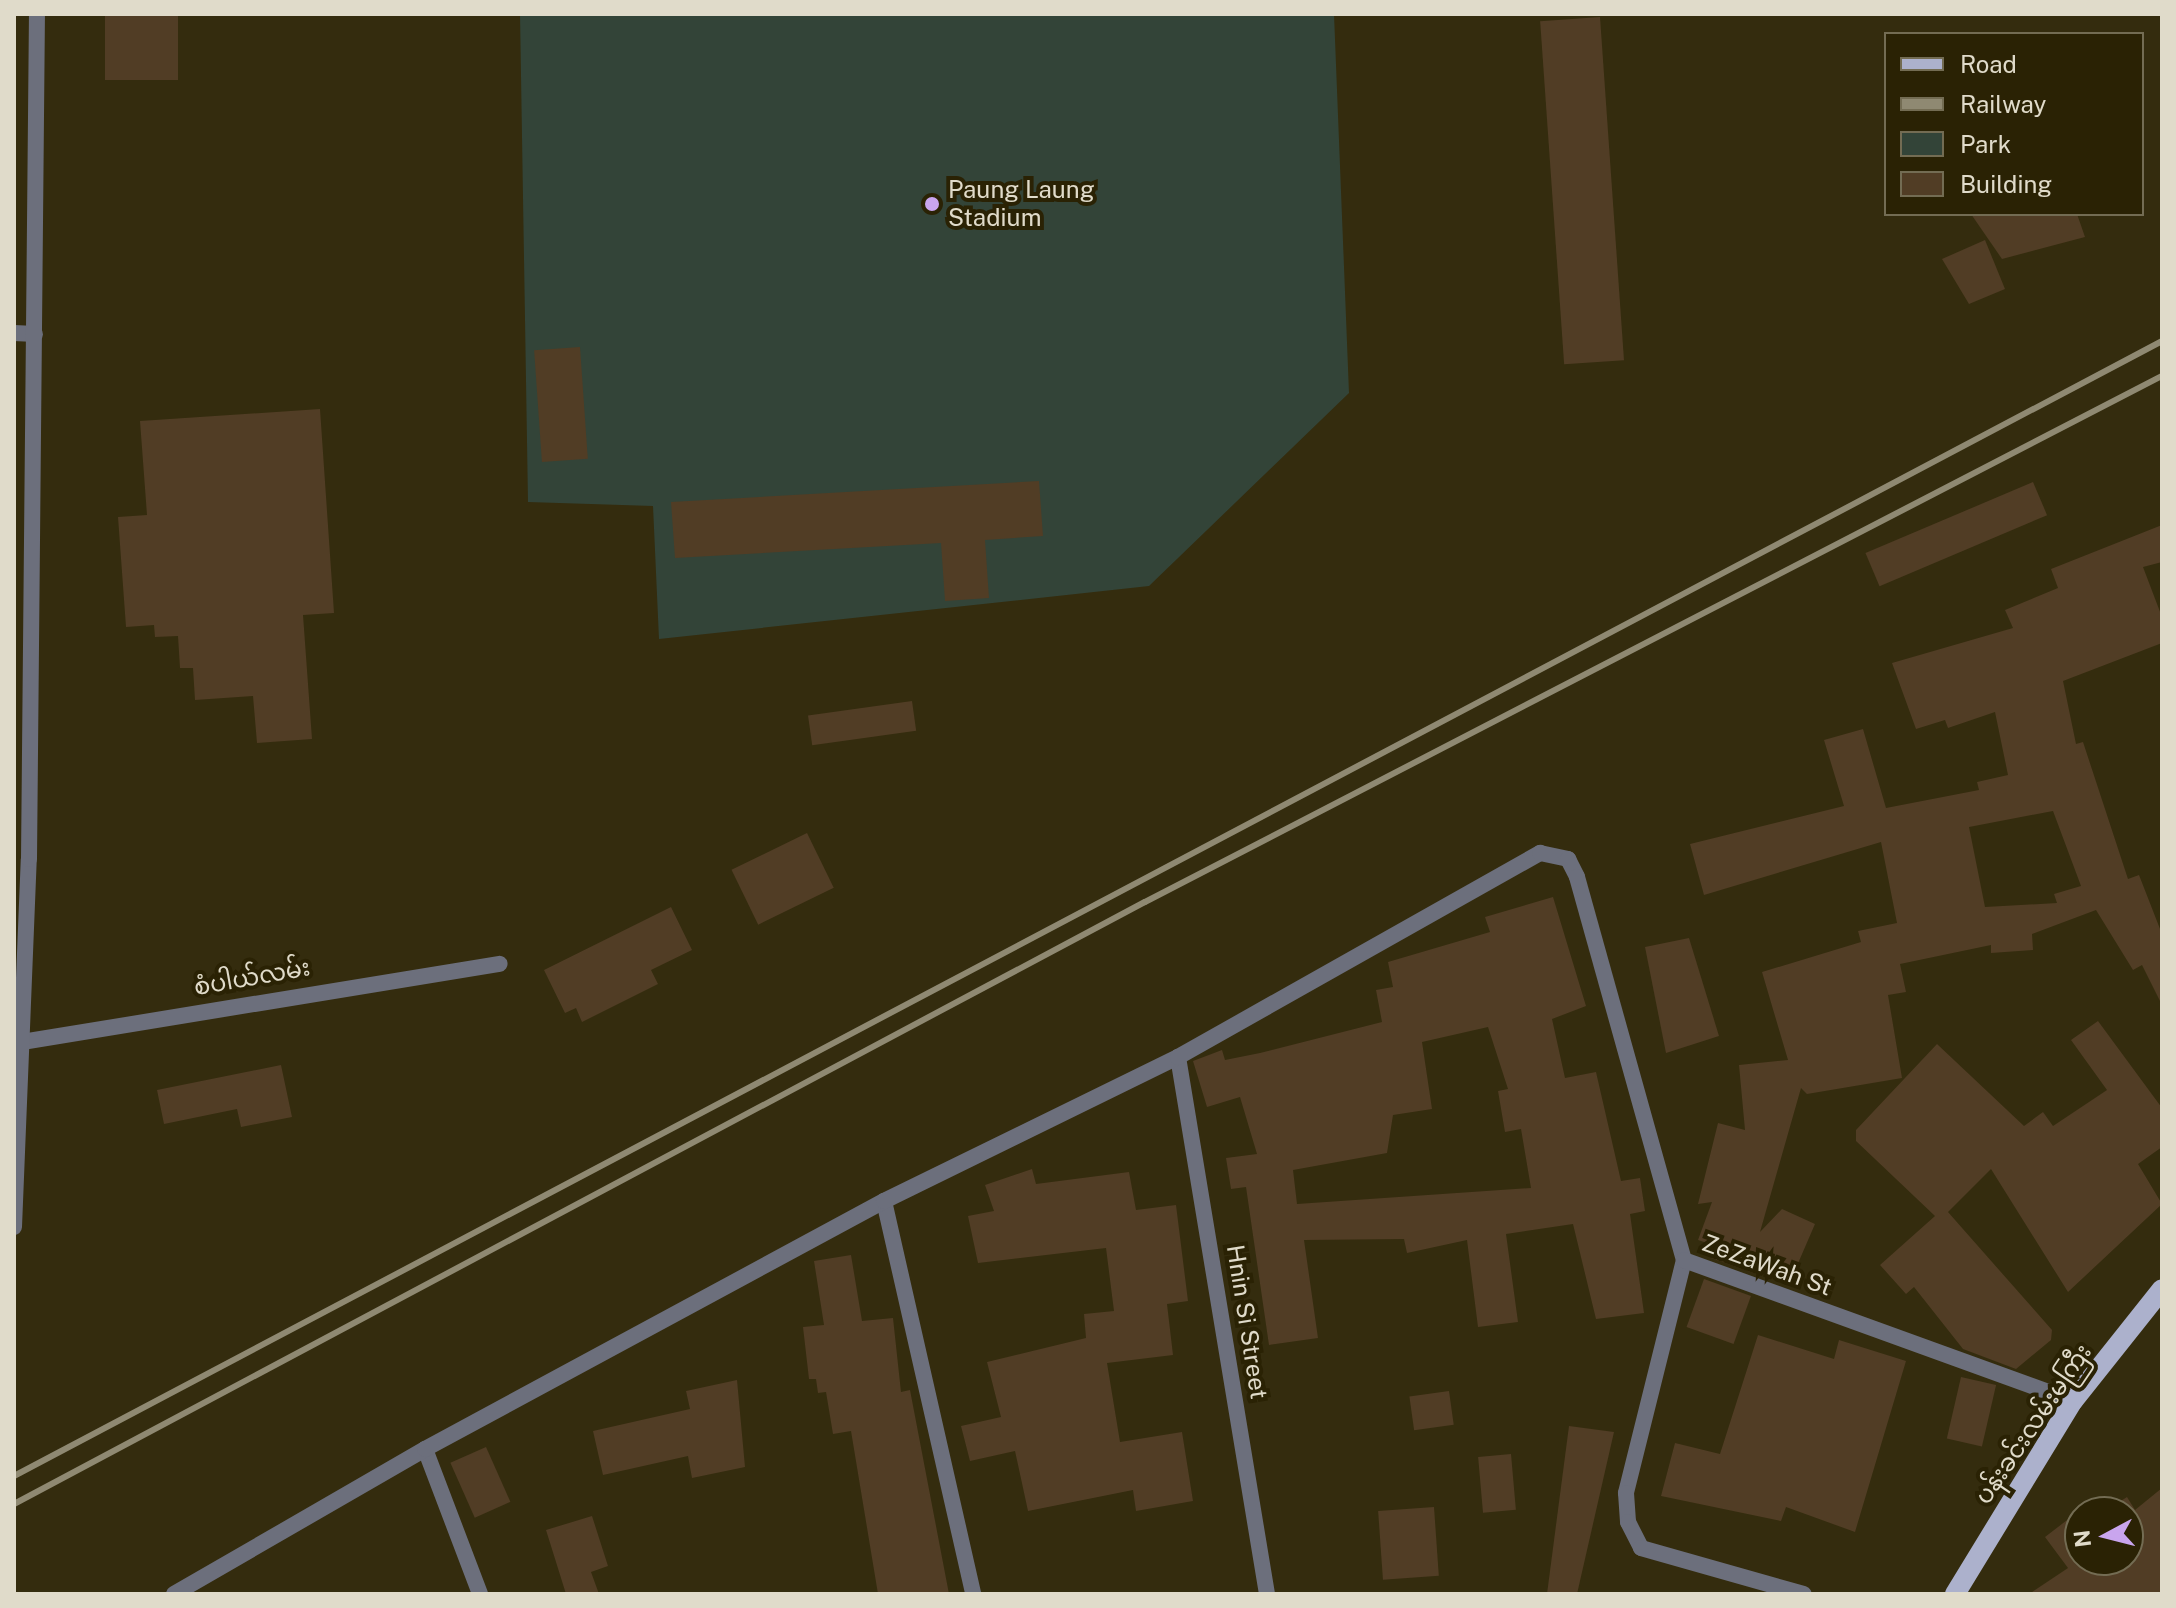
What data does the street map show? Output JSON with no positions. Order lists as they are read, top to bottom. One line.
{"streets":{"main road":["ပန်းခင်းလမ်းမကြီး"],"street":["စံပါယ်လမ်း","ZeZaWah St","Hnin Si Street"]},"crossings":[["ZeZaWah St","Hnin Si Street"],["ZeZaWah St","ပန်းခင်းလမ်းမကြီး"]],"places":["Paung Laung Stadium"],"legend":["Road","Railway","Park","Building"],"north":"left"}
